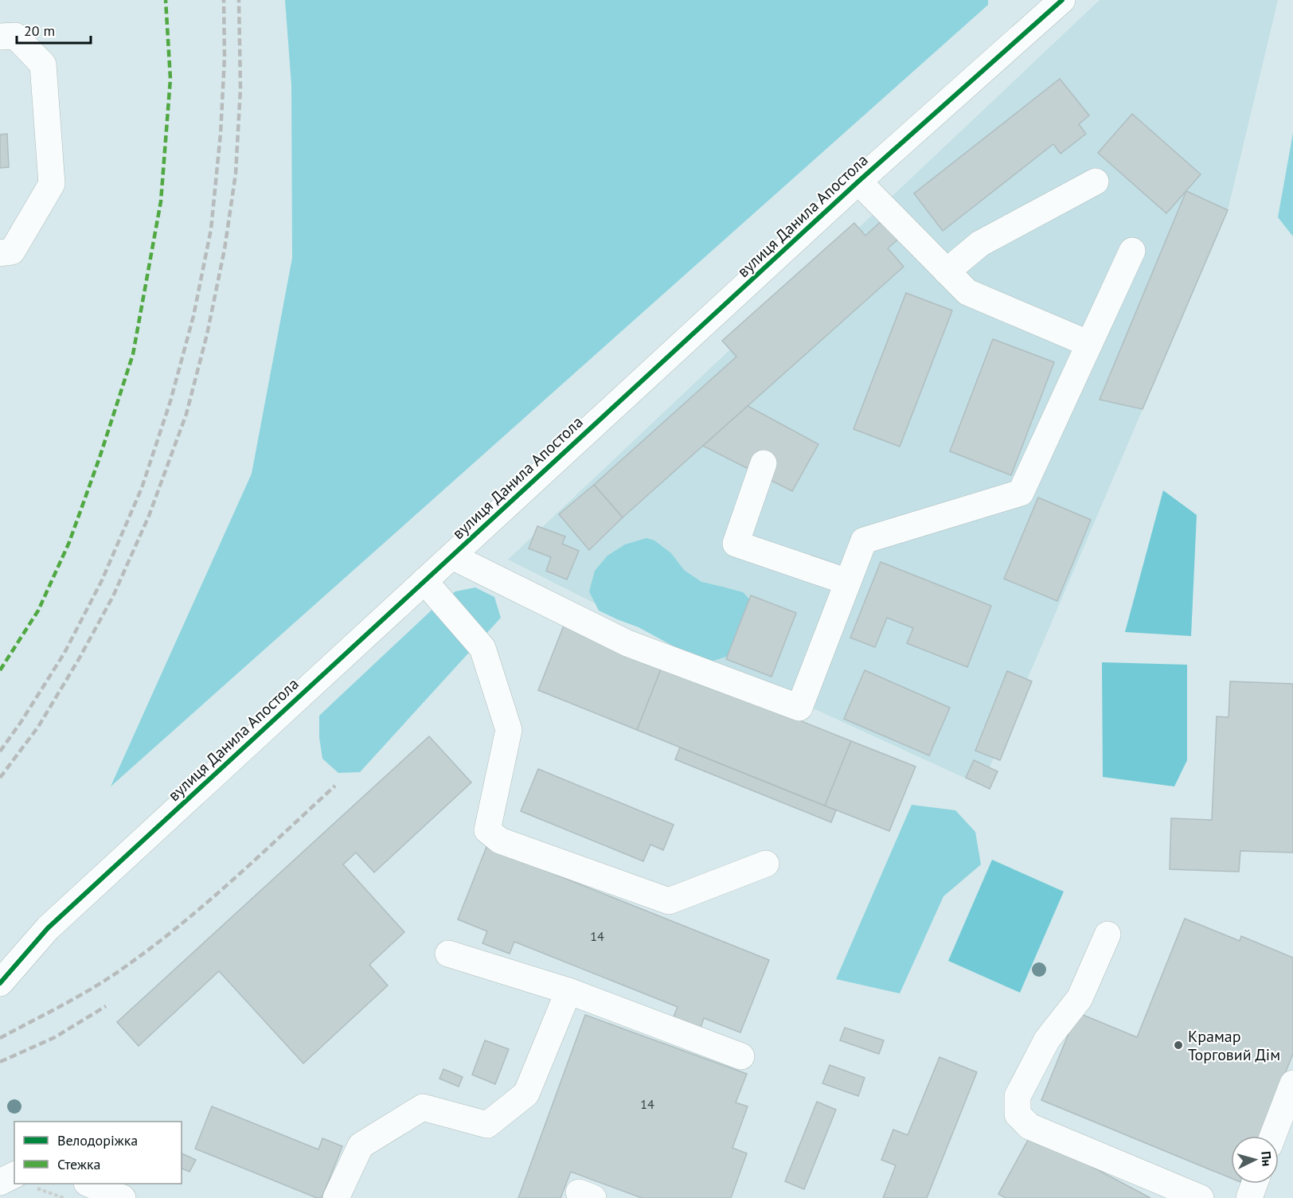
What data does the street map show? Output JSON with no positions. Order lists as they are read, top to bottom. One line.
{"streets":{"street":["вулиця Данила Апостола"]},"places":["Крамар Торговий Дім"],"house_numbers":["14","14"],"legend":["Велодоріжка","Стежка"],"scale_bar":"20 m","north":"right"}
